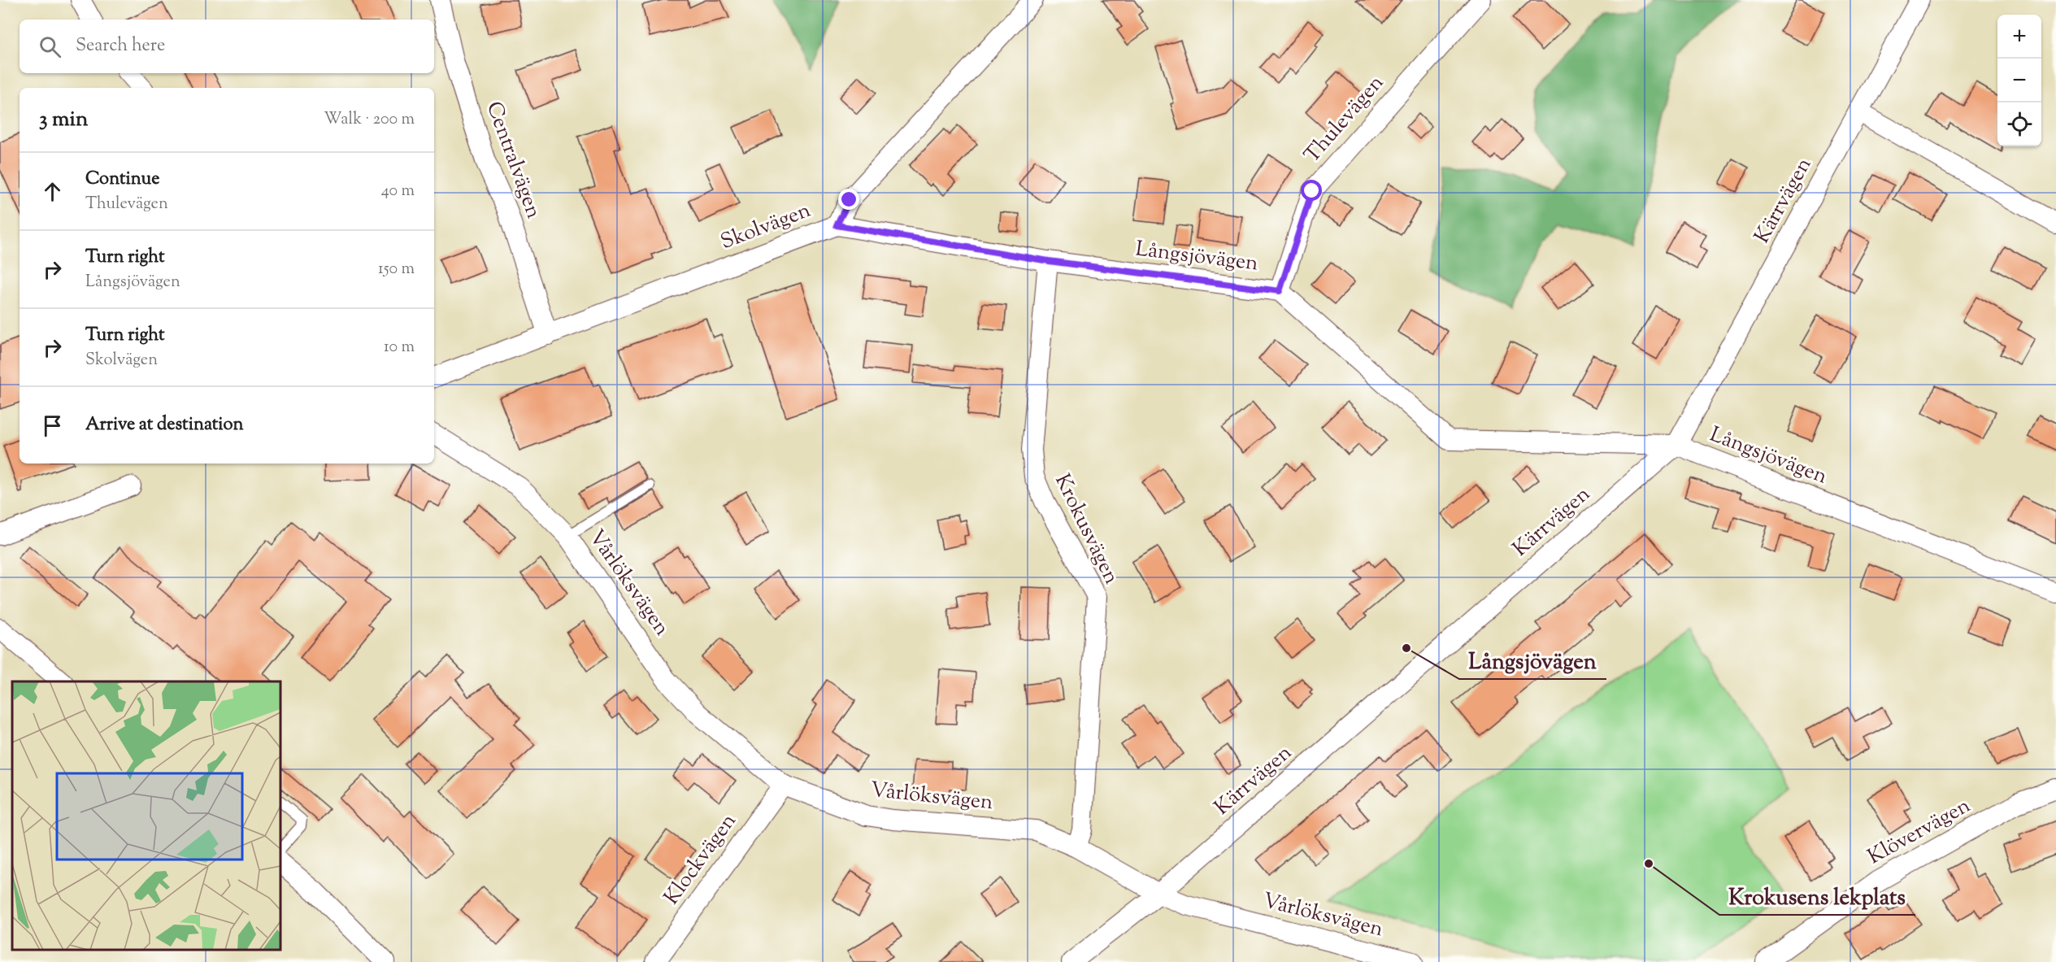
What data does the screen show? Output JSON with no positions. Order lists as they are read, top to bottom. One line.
{"streets":{"street":["Thulevägen","Centralvägen","Kärrvägen","Skolvägen","Långsjövägen","Krokusvägen","Vårlöksvägen","Klövervägen","Klockvägen"]},"crossings":[["Thulevägen","Långsjövägen"],["Centralvägen","Skolvägen"],["Kärrvägen","Långsjövägen"],["Kärrvägen","Vårlöksvägen"],["Skolvägen","Långsjövägen"],["Långsjövägen","Krokusvägen"],["Krokusvägen","Vårlöksvägen"],["Vårlöksvägen","Klockvägen"]],"places":["Långsjövägen","Krokusens lekplats"],"page":{"map_buttons":["+","−"],"search":"Search here","heading":["3 min","Walk · 200 m"],"list":[["Continue","Thulevägen","40 m"],["Turn right","Långsjövägen","150 m"],["Turn right","Skolvägen","10 m"],"Arrive at destination"]}}
